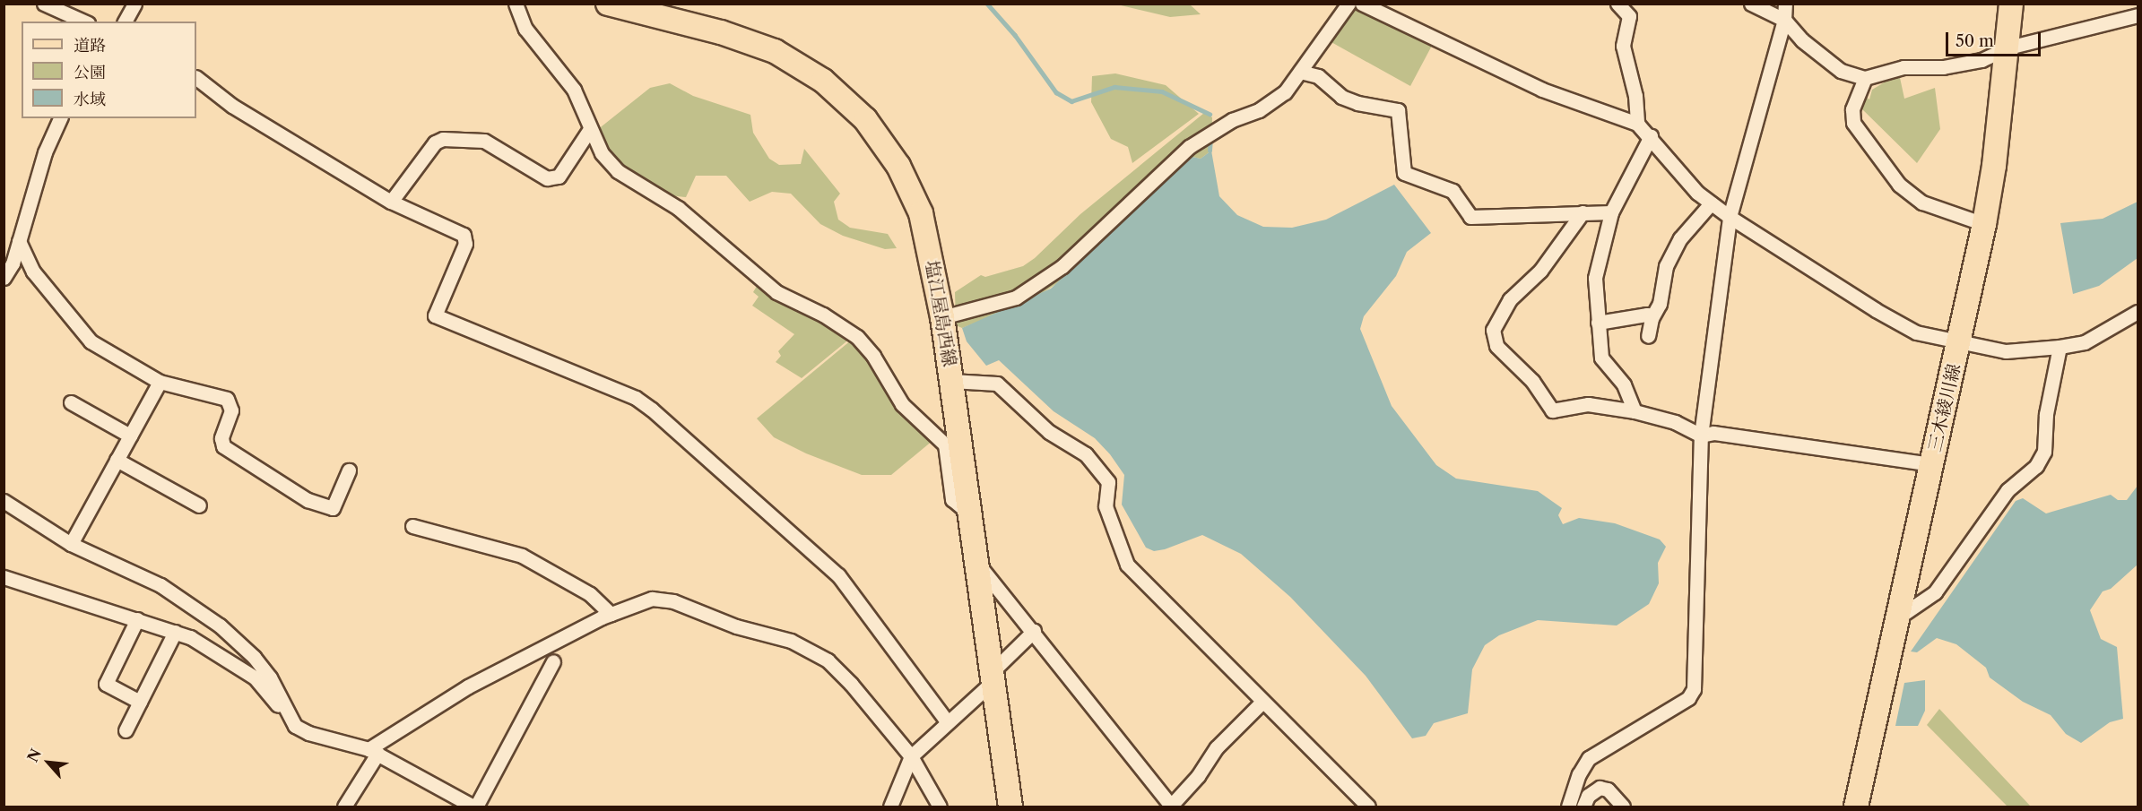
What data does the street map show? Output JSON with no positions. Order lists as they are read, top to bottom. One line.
{"streets":{"main road":["塩江屋島西線","三木綾川線"]},"legend":["道路","公園","水域"],"scale_bar":"50 m","north":"top left"}
